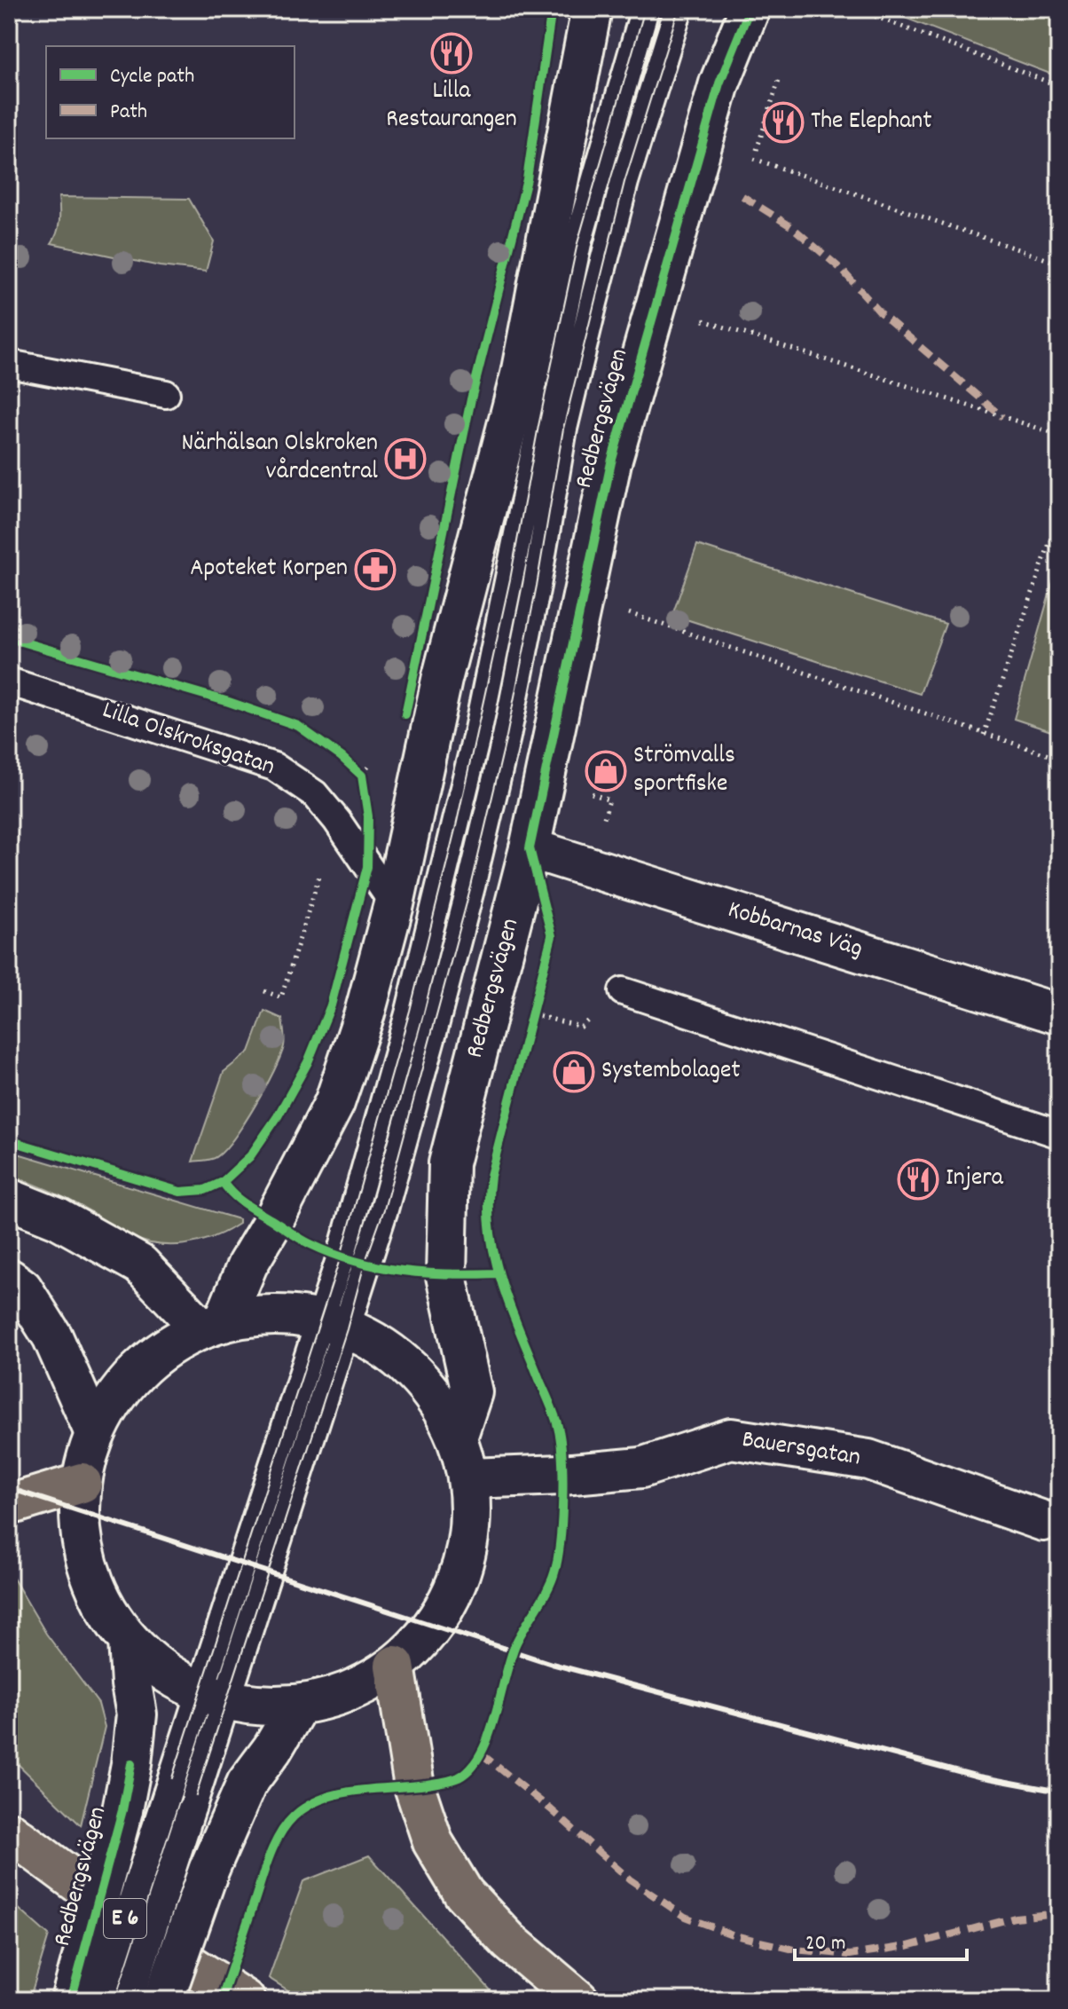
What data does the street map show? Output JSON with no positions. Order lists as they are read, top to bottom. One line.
{"streets":{"highway":["E 6"],"street":["Redbergsvägen","Kobbarnas Väg","Bauersgatan"],"lane":["Lilla Olskroksgatan"]},"crossings":[["Redbergsvägen","Kobbarnas Väg"]],"places":{"restaurant":["Lilla Restaurangen","The Elephant","Injera"],"hospital":["Närhälsan Olskroken vårdcentral"],"pharmacy":["Apoteket Korpen"],"shop":["Strömvalls sportfiske","Systembolaget"]},"legend":["Cycle path","Path"],"scale_bar":"20 m"}
